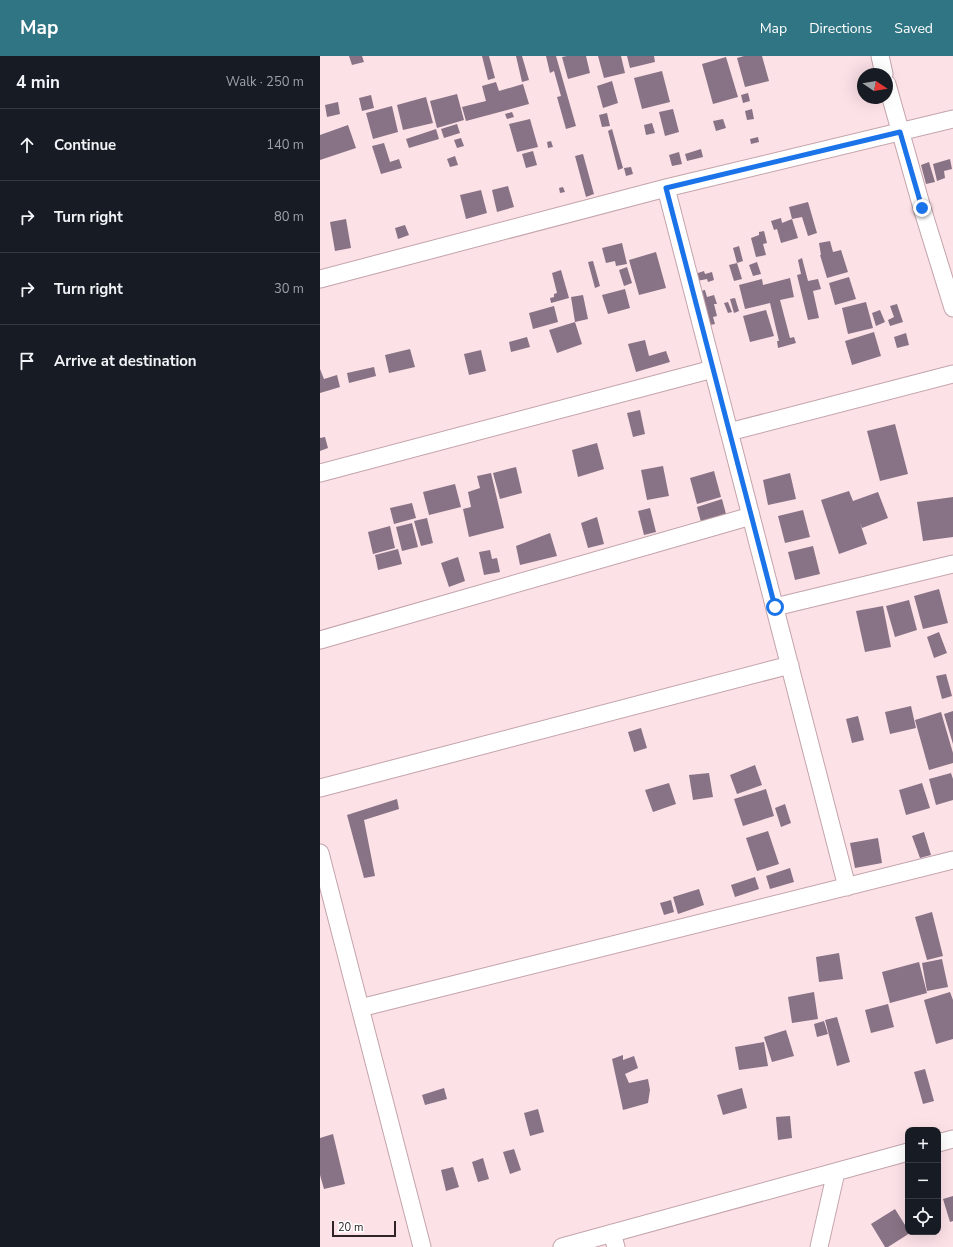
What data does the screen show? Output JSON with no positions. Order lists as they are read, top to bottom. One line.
{"scale_bar":"20 m","north":"right","page":{"header":"Map","nav":["Map","Directions","Saved"],"heading":["4 min","Walk · 250 m"],"list":[["Continue","140 m"],["Turn right","80 m"],["Turn right","30 m"],"Arrive at destination"],"map_buttons":["+","−"],"scale":"20 m"}}
